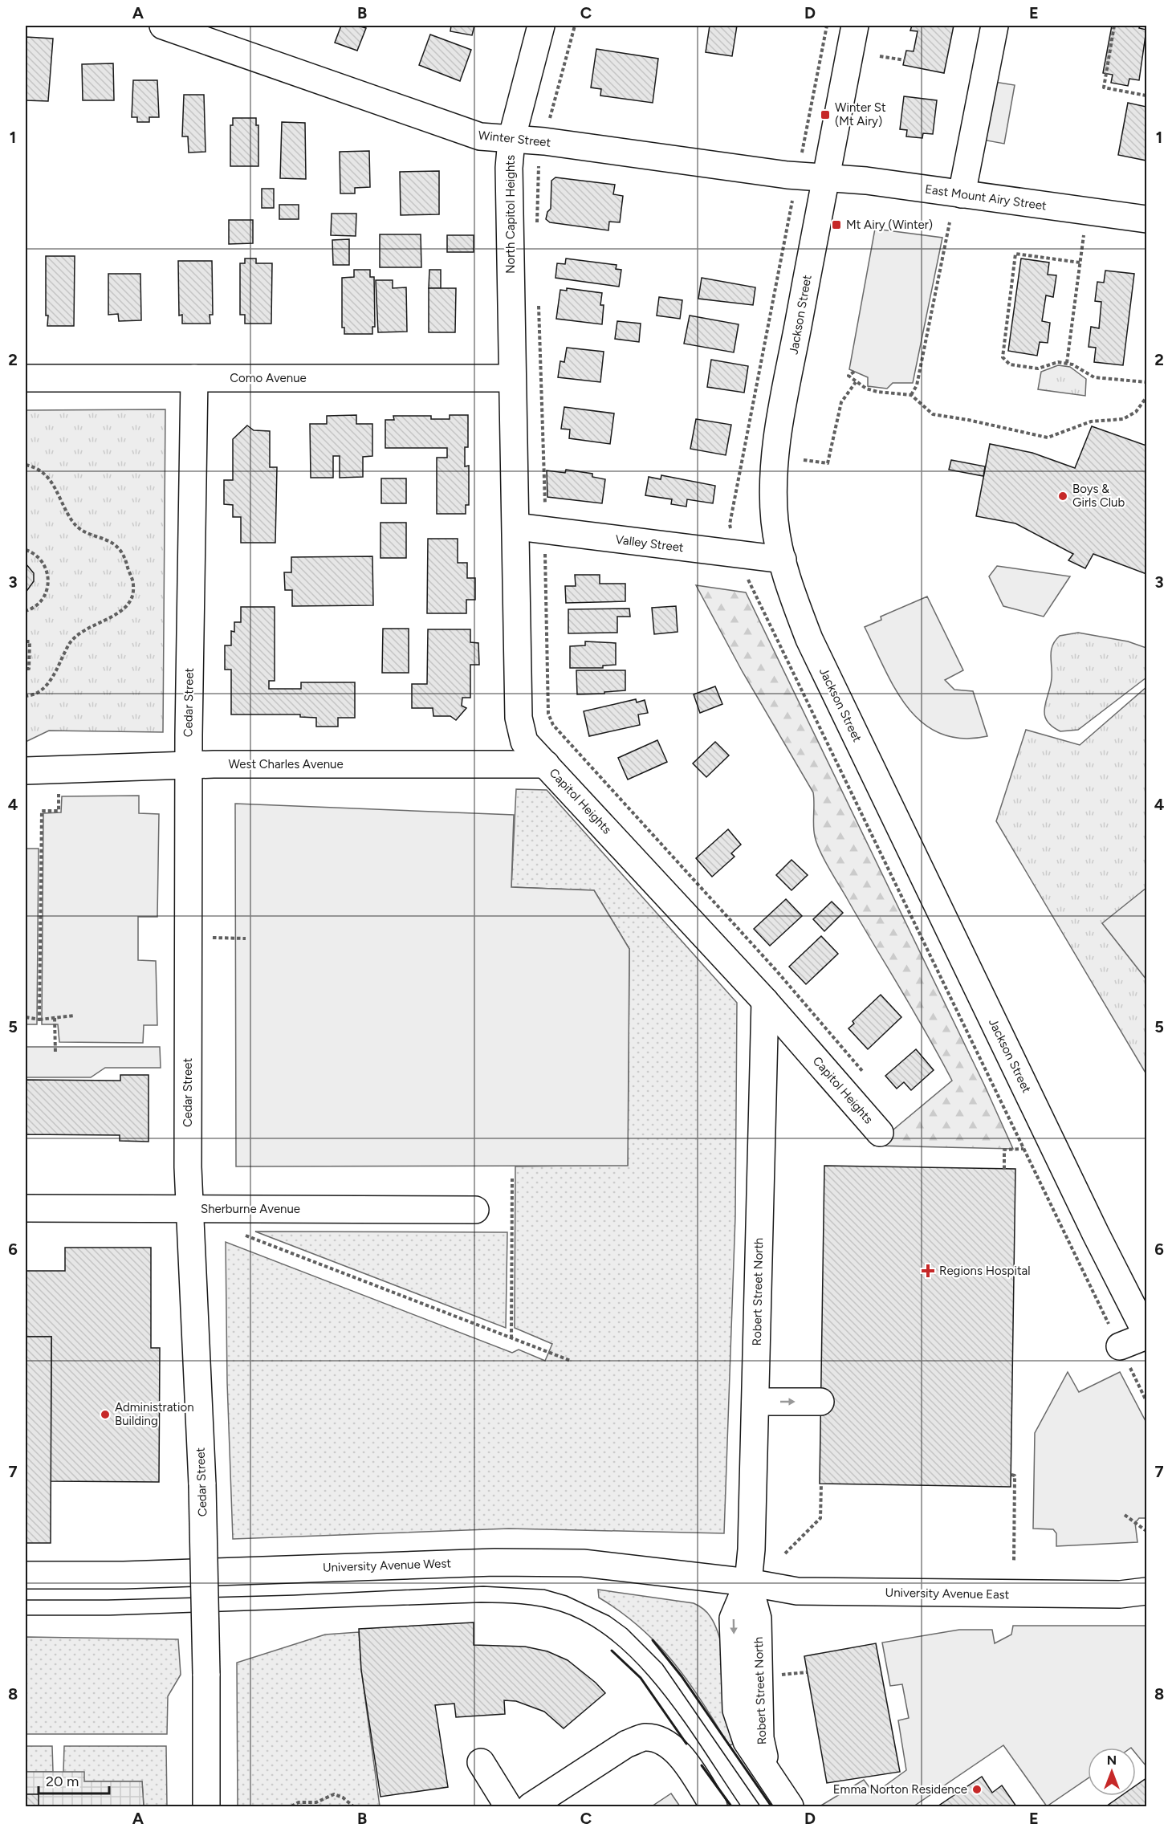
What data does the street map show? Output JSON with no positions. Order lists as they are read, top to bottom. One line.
{"streets":{"street":["Winter Street","East Mount Airy Street","North Capitol Heights","Jackson Street","Como Avenue","Valley Street","Cedar Street","West Charles Avenue","Capitol Heights","Sherburne Avenue","Robert Street North","University Avenue West","University Avenue East"]},"crossings":[["Winter Street","East Mount Airy Street"],["Winter Street","North Capitol Heights"],["Winter Street","Jackson Street"],["East Mount Airy Street","Jackson Street"],["North Capitol Heights","Como Avenue"],["North Capitol Heights","Capitol Heights"],["Jackson Street","Valley Street"],["Como Avenue","Cedar Street"],["Como Avenue","Capitol Heights"],["Valley Street","Capitol Heights"],["Cedar Street","West Charles Avenue"],["Cedar Street","Sherburne Avenue"],["West Charles Avenue","Capitol Heights"],["Capitol Heights","Robert Street North"],["Robert Street North","University Avenue West"],["Robert Street North","University Avenue East"],["University Avenue West","University Avenue East"]],"places":{"transit":["Winter St (Mt Airy)","Mt Airy (Winter)"],"other":["Boys & Girls Club","Administration Building","Emma Norton Residence"],"health":["Regions Hospital"]},"scale_bar":"20 m","north":"top","grid":{"columns":["A","B","C","D","E"],"rows":["1","2","3","4","5","6","7","8"]}}
